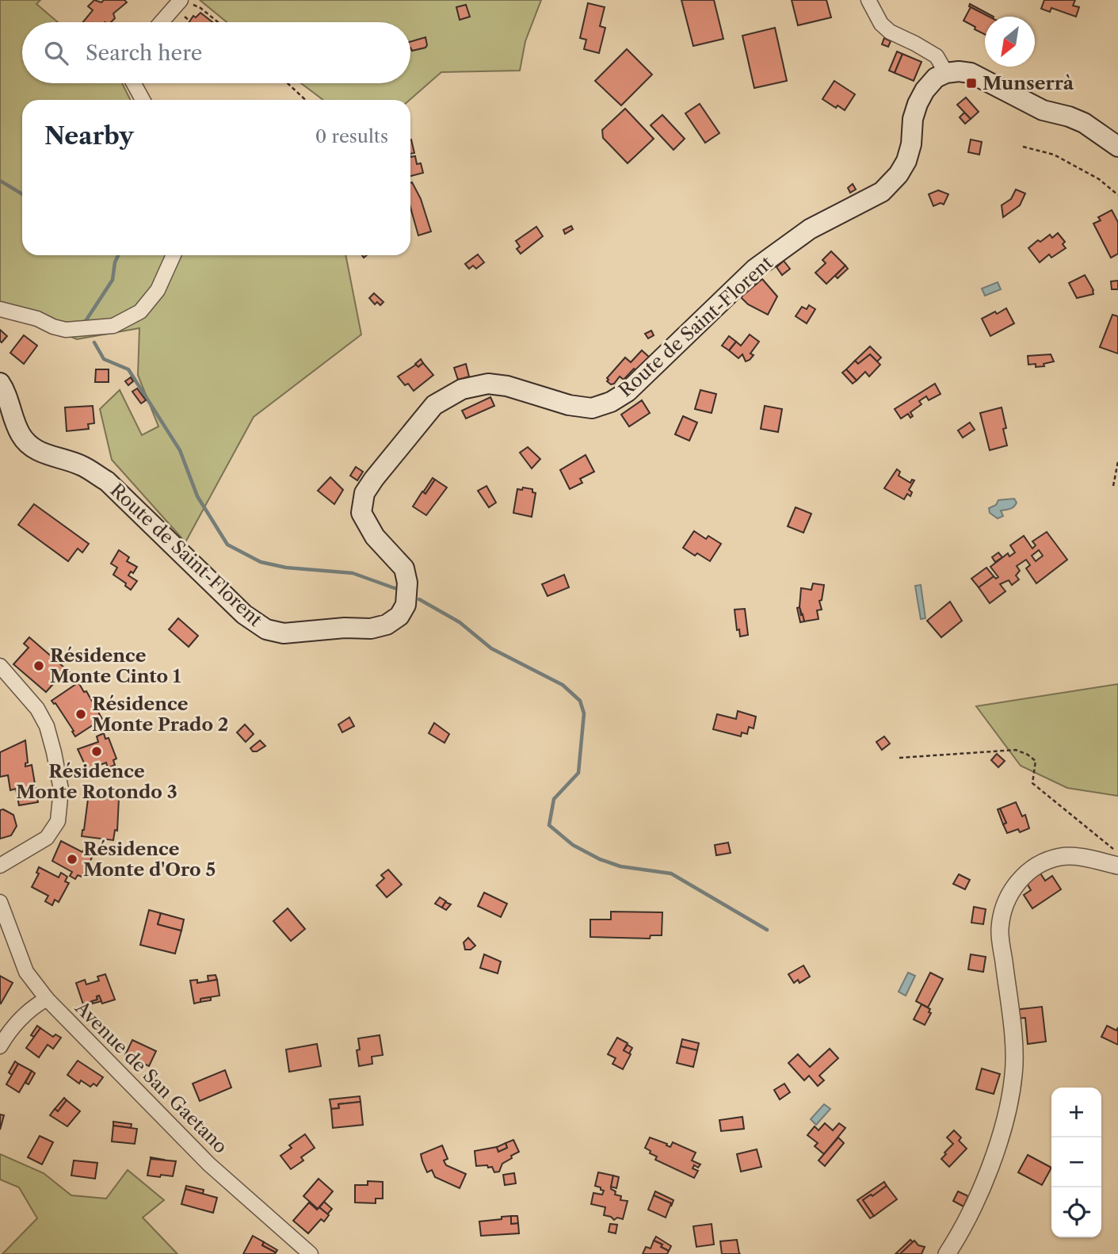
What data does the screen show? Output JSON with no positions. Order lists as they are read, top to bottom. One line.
{"streets":{"main road":["Route de Saint-Florent"],"street":["Avenue de San Gaetano"]},"places":{"transit":["Munserrà"],"other":["Résidence Monte Cinto 1","Résidence Monte Prado 2","Résidence Monte Rotondo 3","Résidence Monte d'Oro 5"]},"north":"bottom left","page":{"search":"Search here","heading":["Nearby","0 results"],"map_buttons":["+","−"]}}
